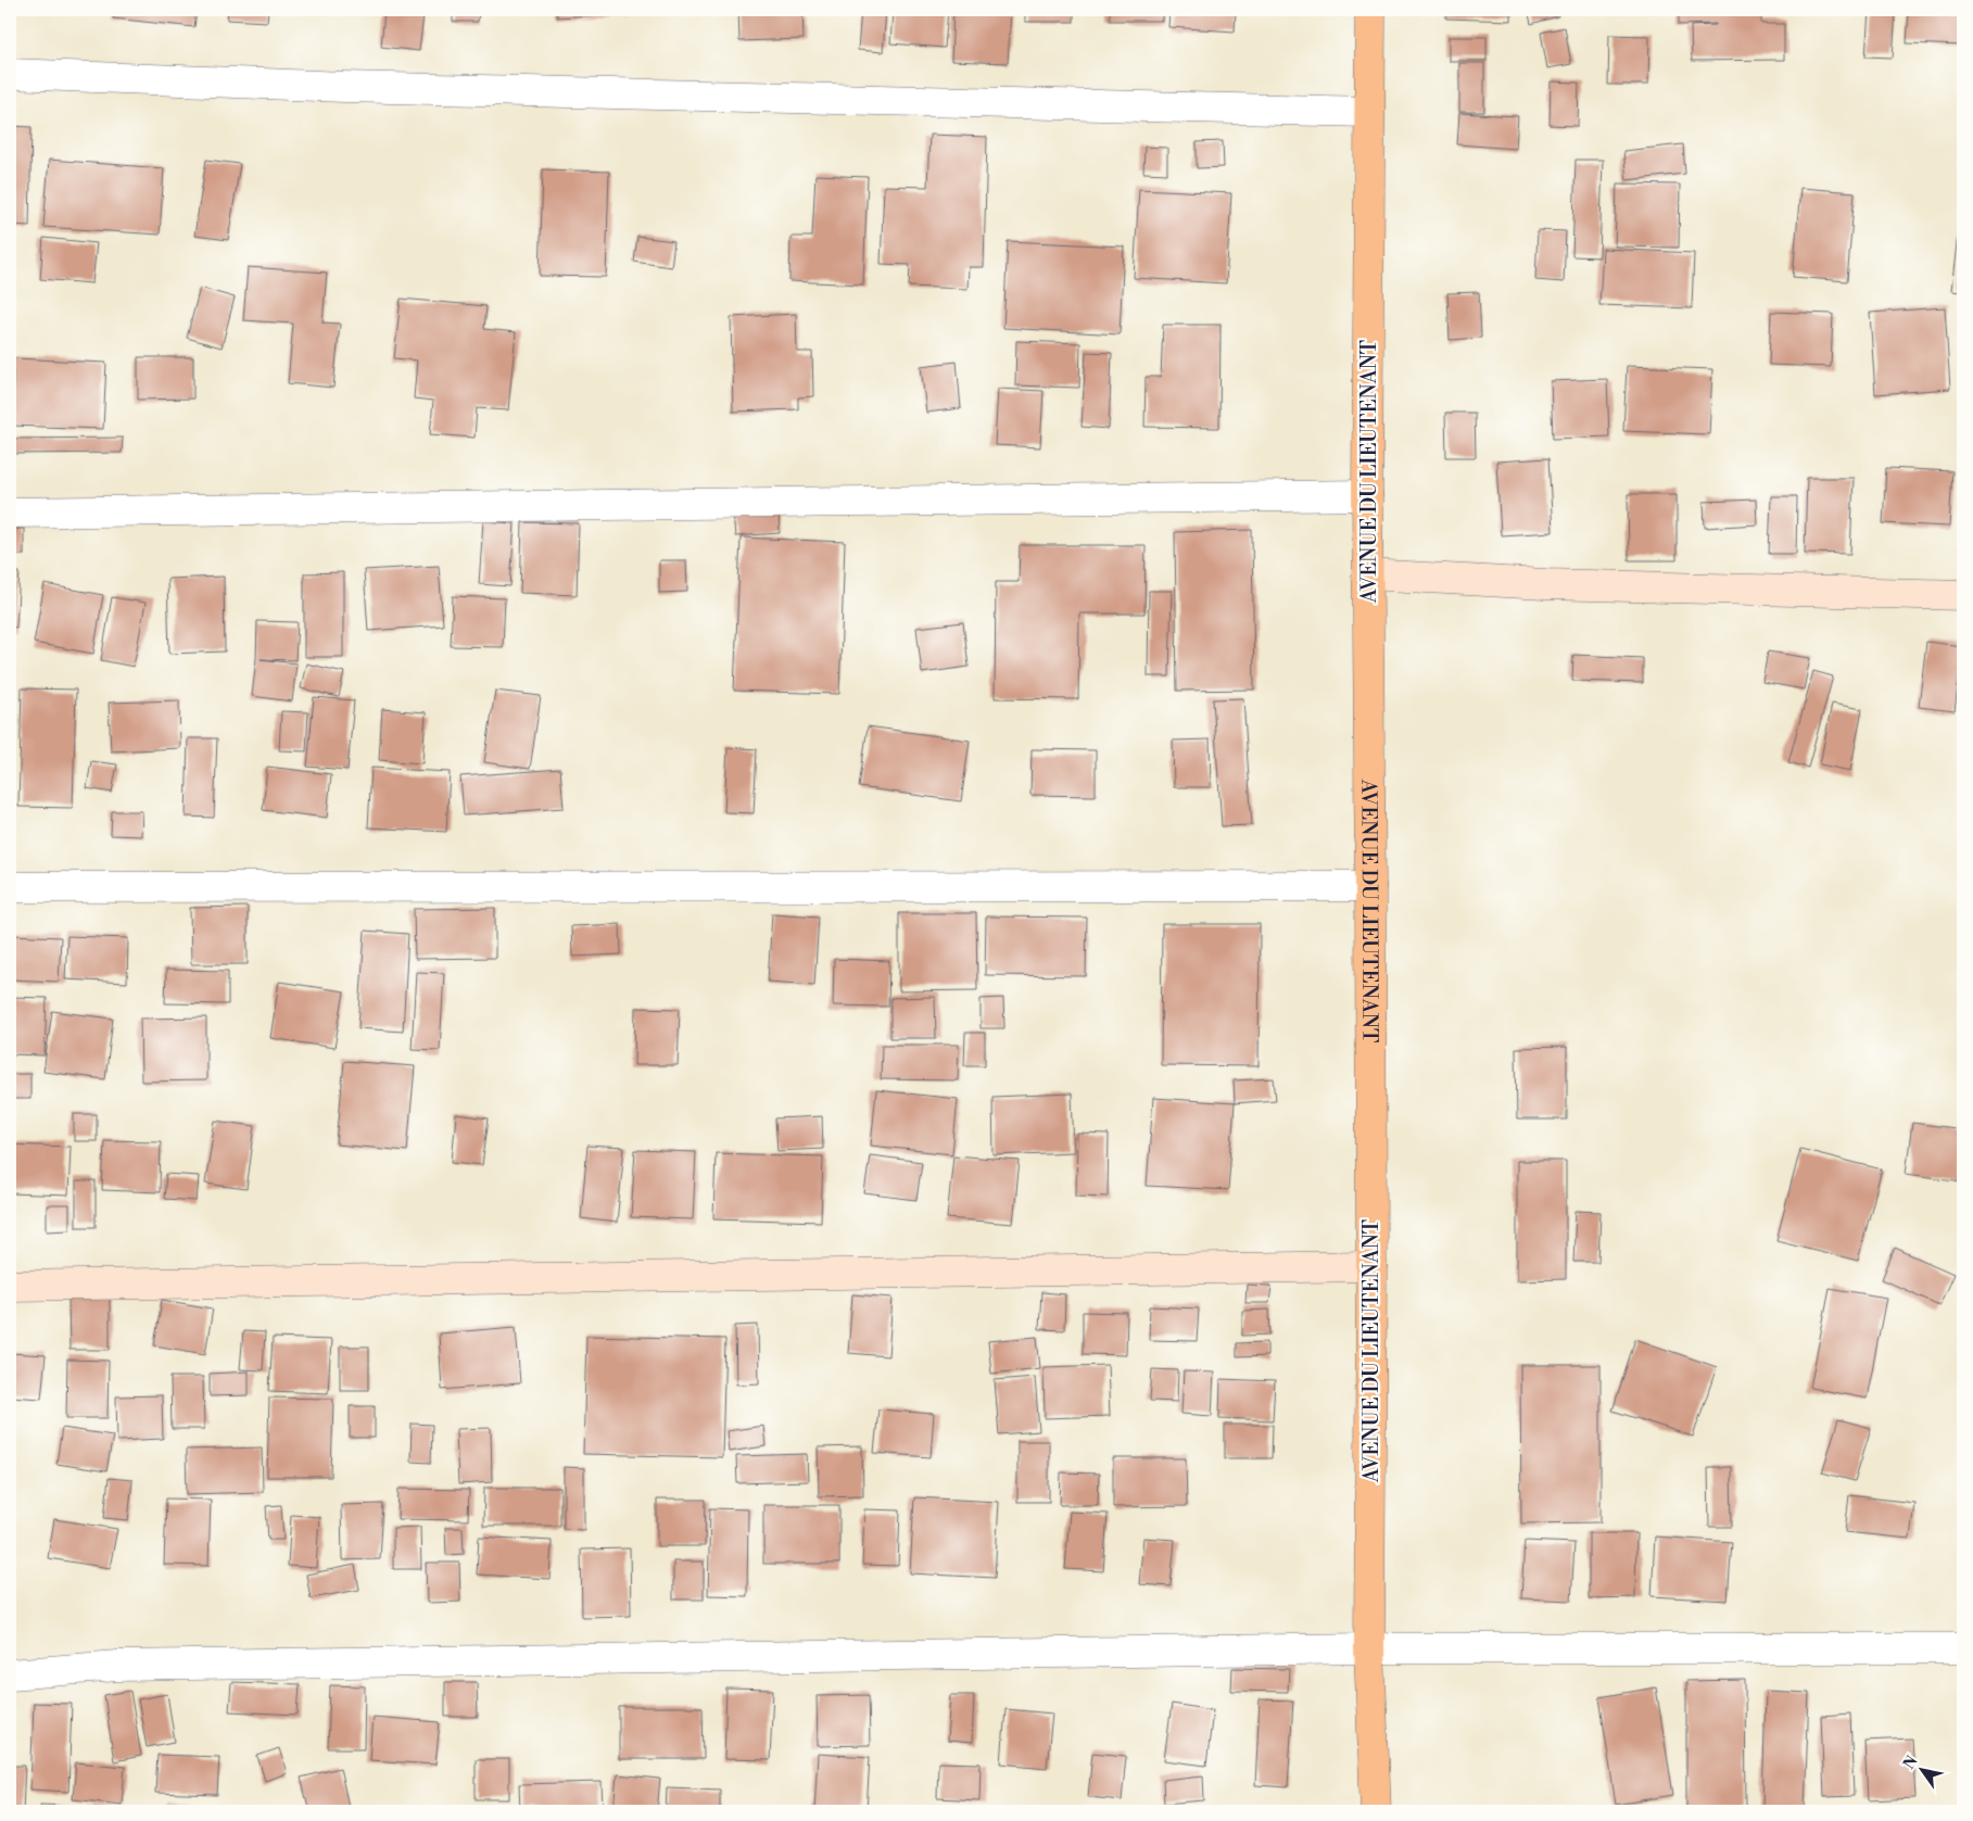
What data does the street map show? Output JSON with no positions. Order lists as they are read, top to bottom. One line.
{"streets":{"main road":["AVENUE DU LIEUTENANT"]},"north":"top left"}
